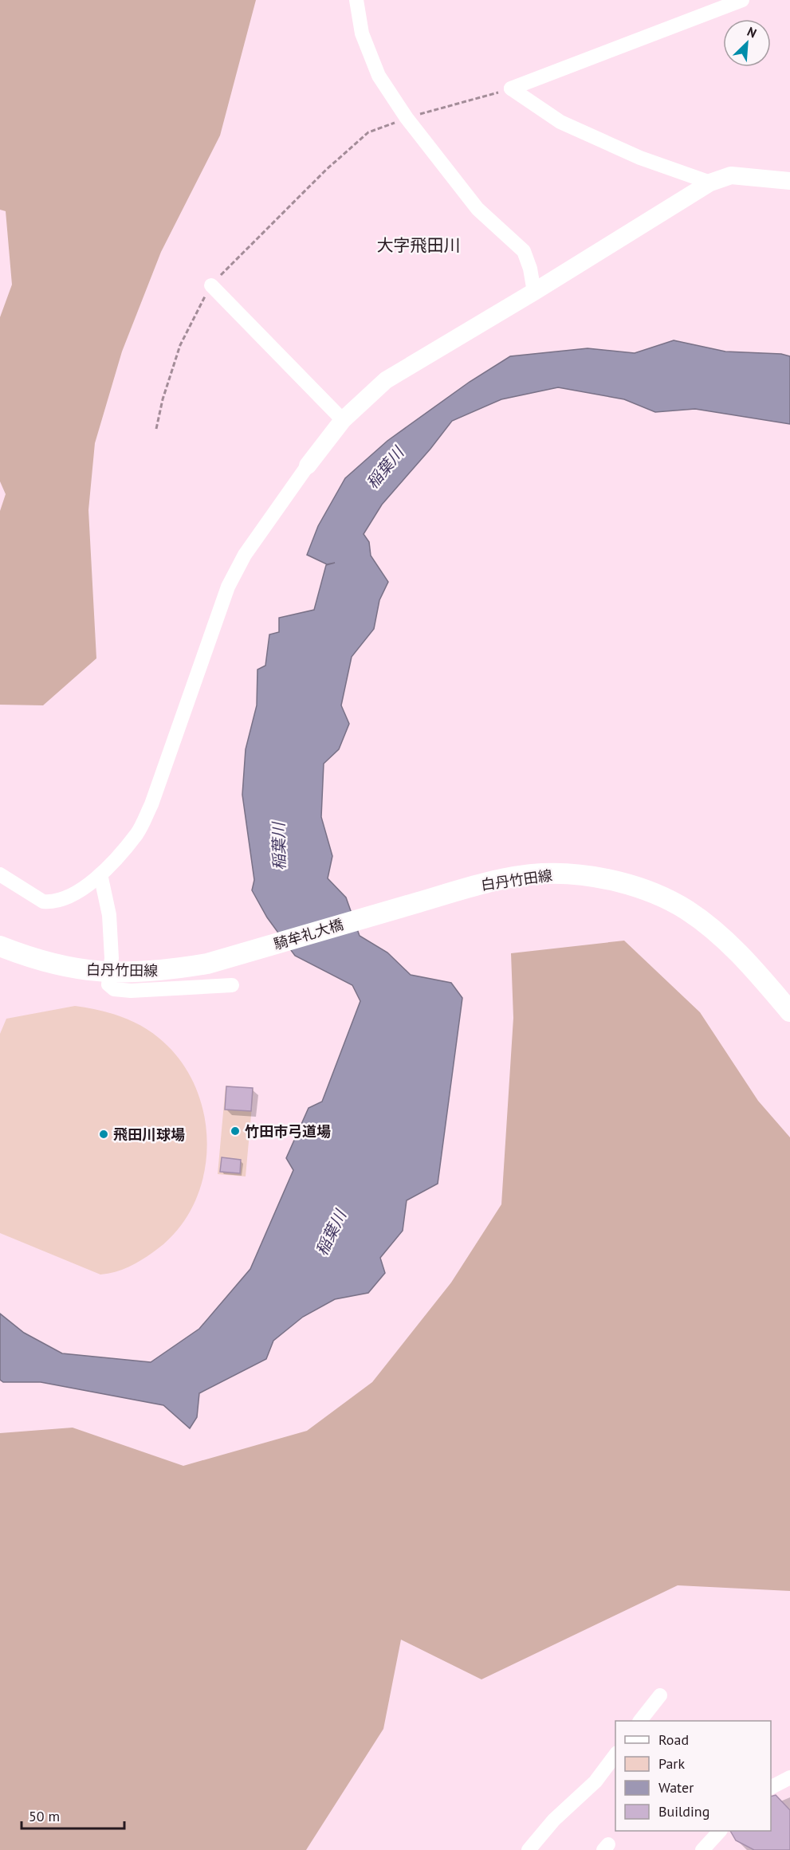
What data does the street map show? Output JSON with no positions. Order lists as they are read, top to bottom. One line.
{"streets":{"main road":["白丹竹田線","騎牟礼大橋"]},"crossings":[["白丹竹田線","騎牟礼大橋"]],"districts":["大字飛田川"],"water":["稲葉川"],"places":["竹田市弓道場","飛田川球場"],"legend":["Road","Park","Water","Building"],"scale_bar":"50 m","north":"top right"}
